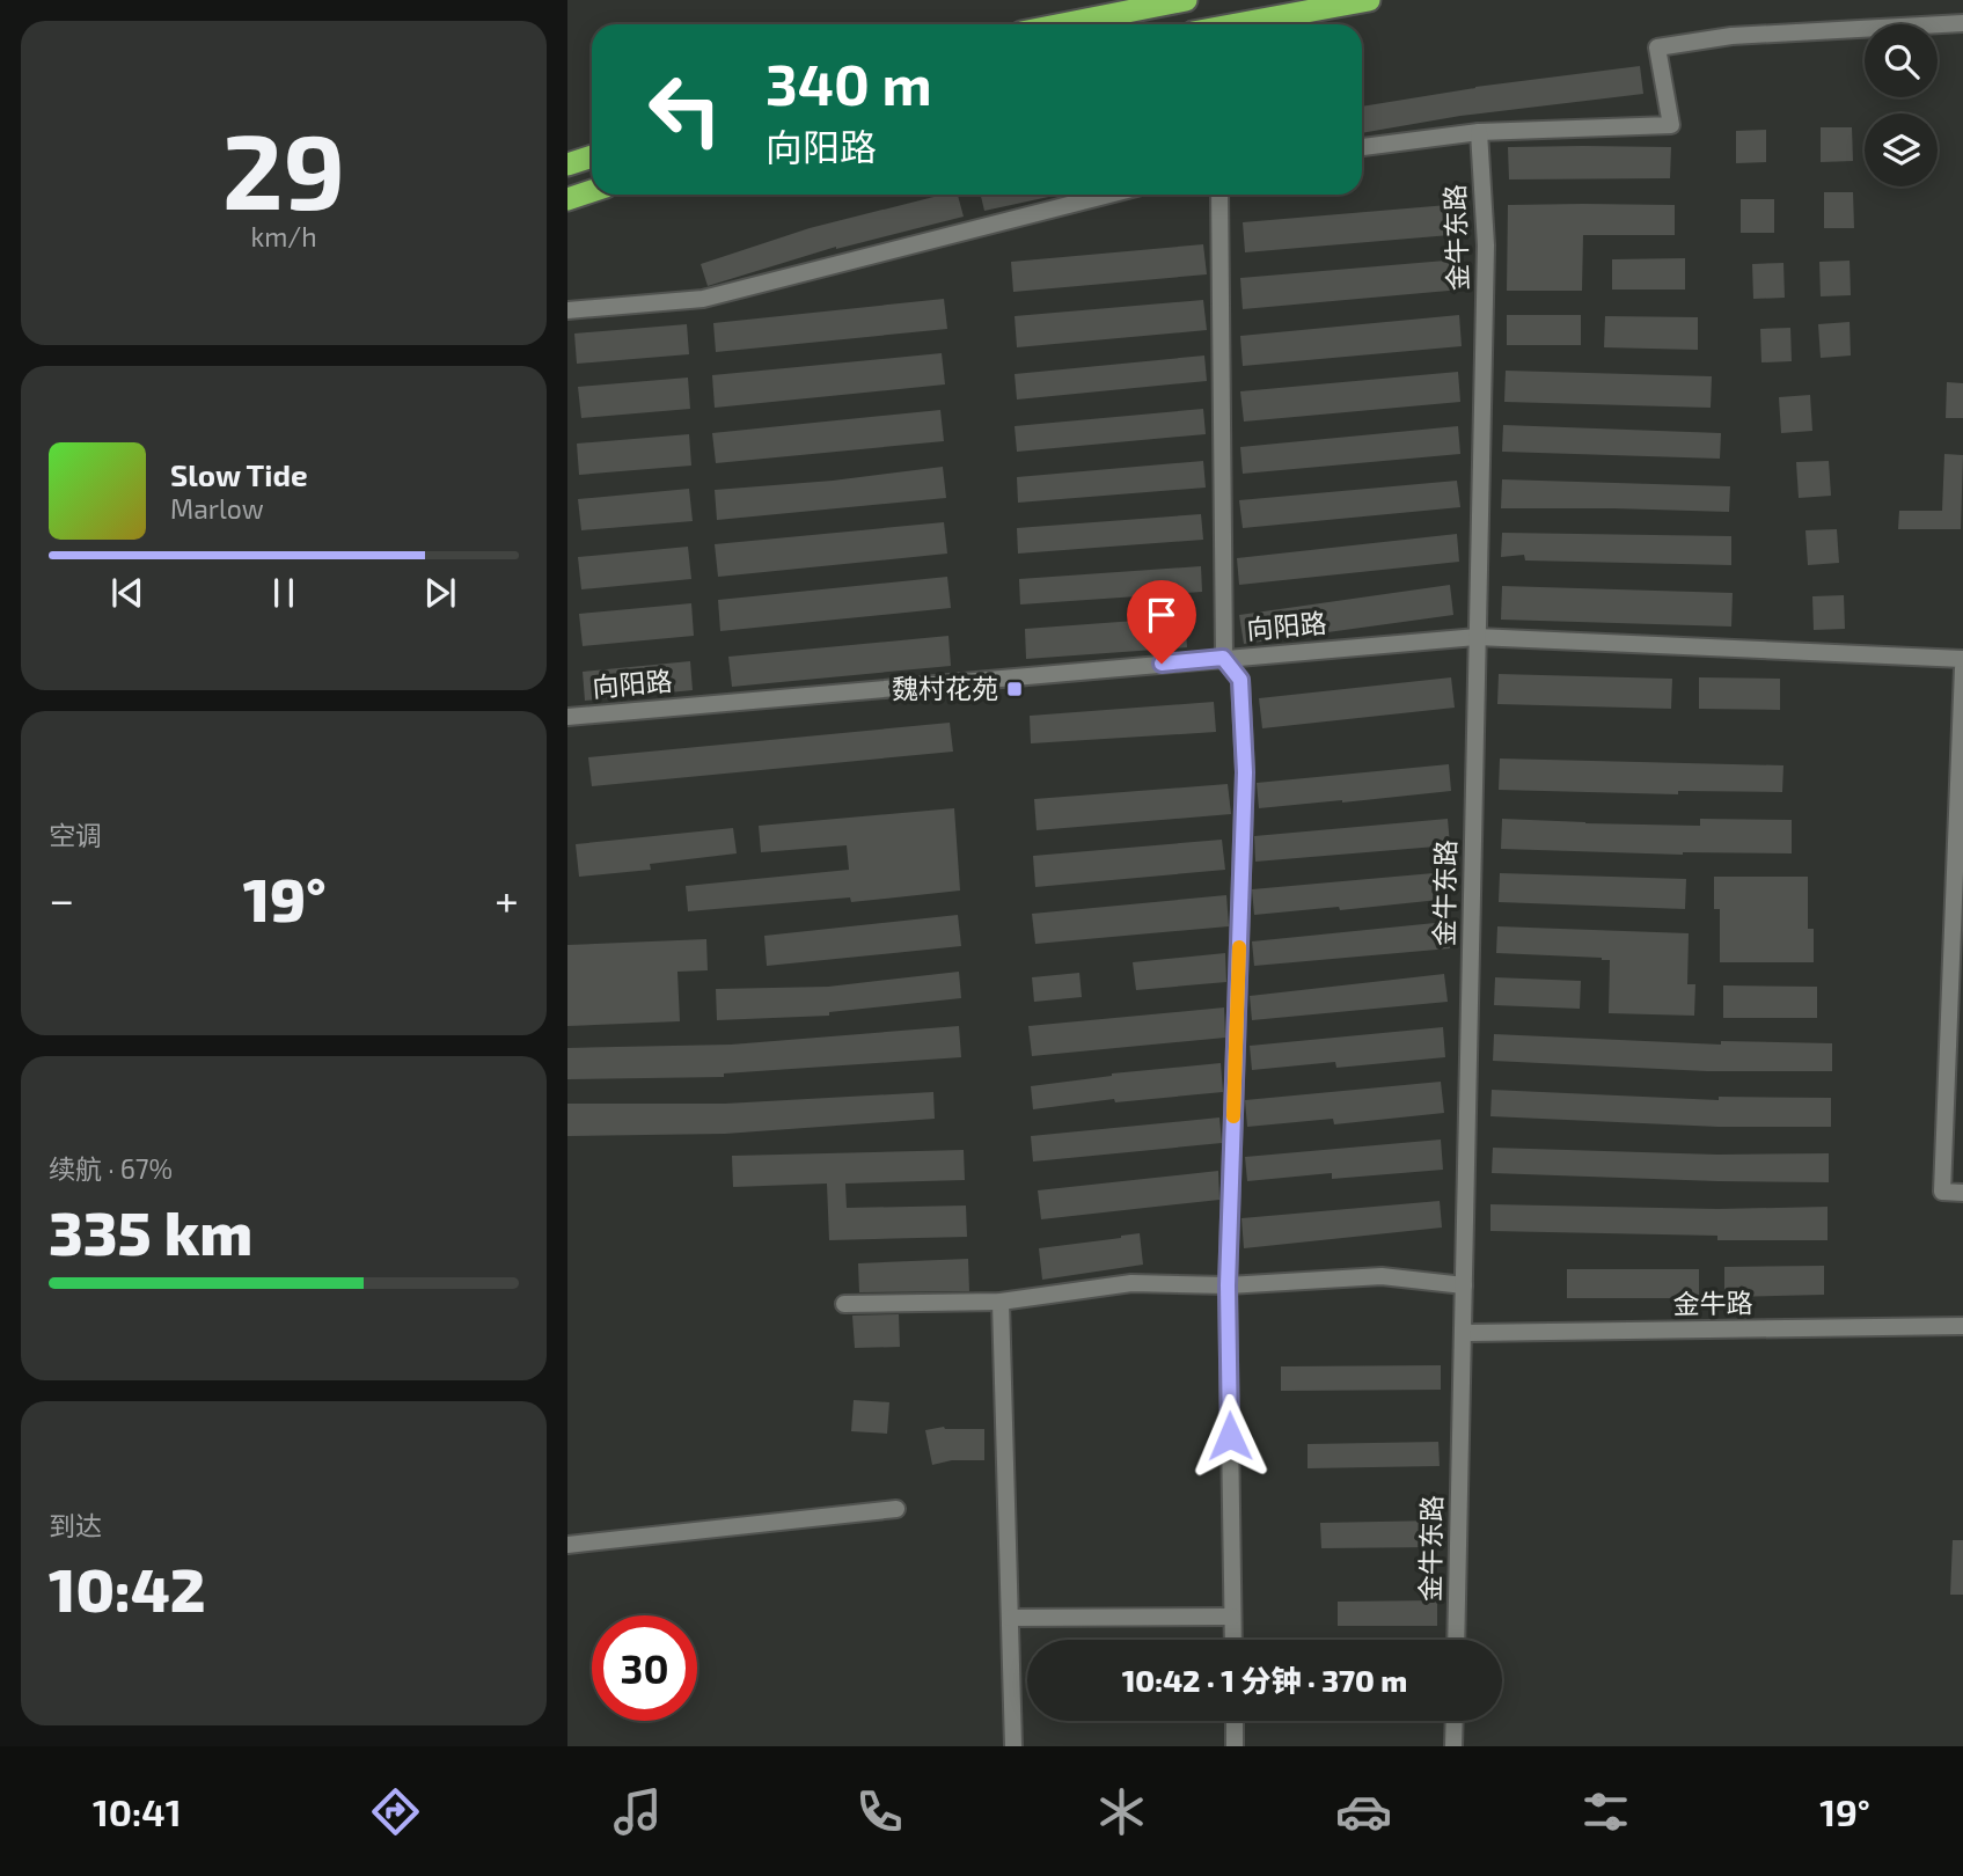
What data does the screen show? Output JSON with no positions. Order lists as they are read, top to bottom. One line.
{"streets":{"street":["金牛东路","向阳路","金牛路"]},"crossings":[["金牛东路","向阳路"],["金牛东路","金牛路"]],"places":{"transit":["魏村花苑"]},"page":{"tile":[["29","km/h"],"空调",["续航 · 67%","335 km"],["到达","10:42"]],"turn":["340 m","向阳路"],"song":["Slow Tide","Marlow"],"heat":["−","19°","+"],"limit":"30","trip":"10:42 · 1 分钟 · 370 m","tabs":["10:41","19°"]}}
